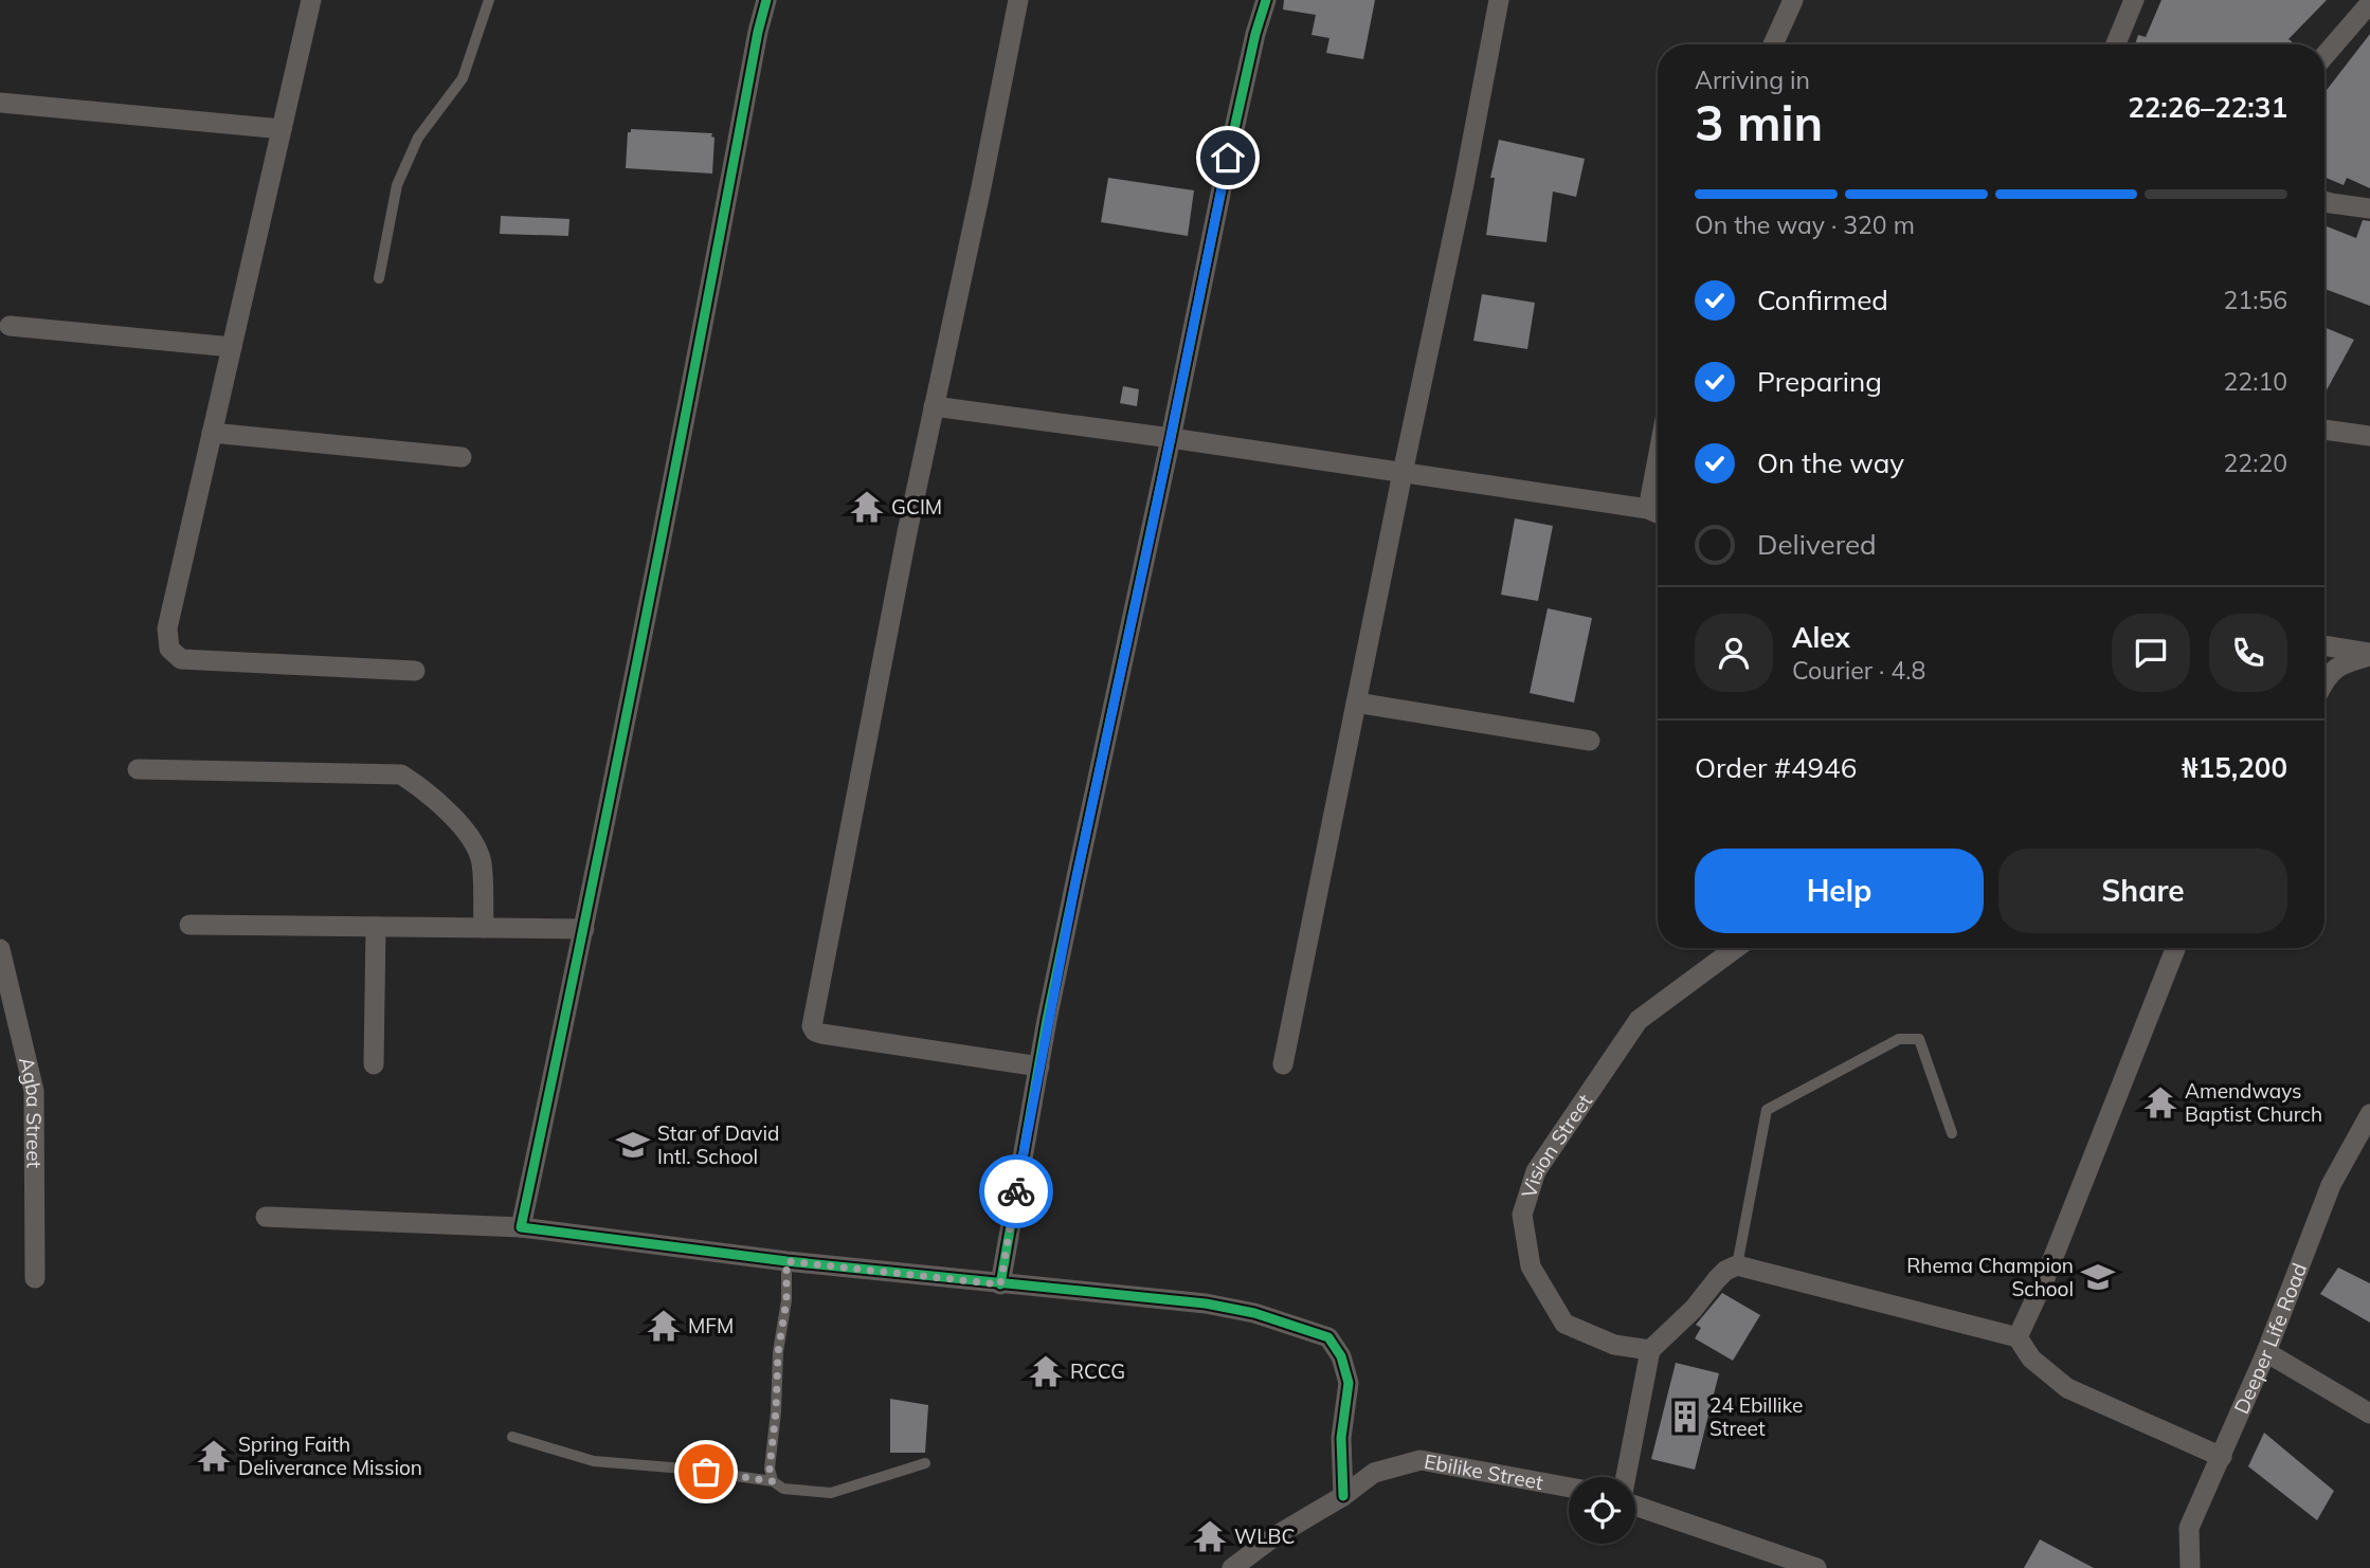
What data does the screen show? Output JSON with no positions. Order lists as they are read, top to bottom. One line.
{"streets":{"street":["Agba Street","Vision Street","Deeper Life Road","Ebilike Street"]},"places":{"temple":["GCIM","Amendways Baptist Church","MFM","RCCG","Spring Faith Deliverance Mission","WLBC"],"school or university":["Star of David Intl. School","Rhema Champion School"],"building":["24 Ebillike Street"]},"page":{"heading":["3 min","Arriving in","22:26–22:31"],"panel":["Alex","Courier · 4.8","Order #4946","₦15,200"],"bar":"On the way · 320 m","list":[["Confirmed","21:56"],["Preparing","22:10"],["On the way","22:20"],"Delivered"],"buttons":["Help","Share"]}}
